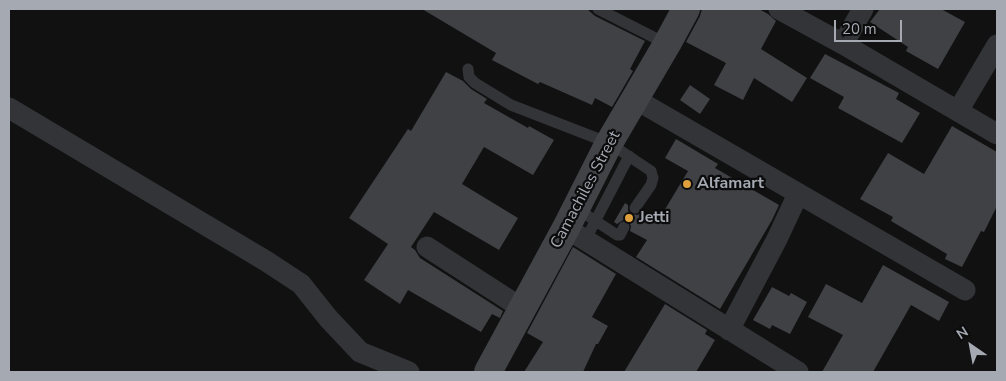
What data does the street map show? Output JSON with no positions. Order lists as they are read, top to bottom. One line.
{"streets":{"street":["Camachiles Street"]},"places":["Alfamart","Jetti"],"scale_bar":"20 m","north":"top left"}
